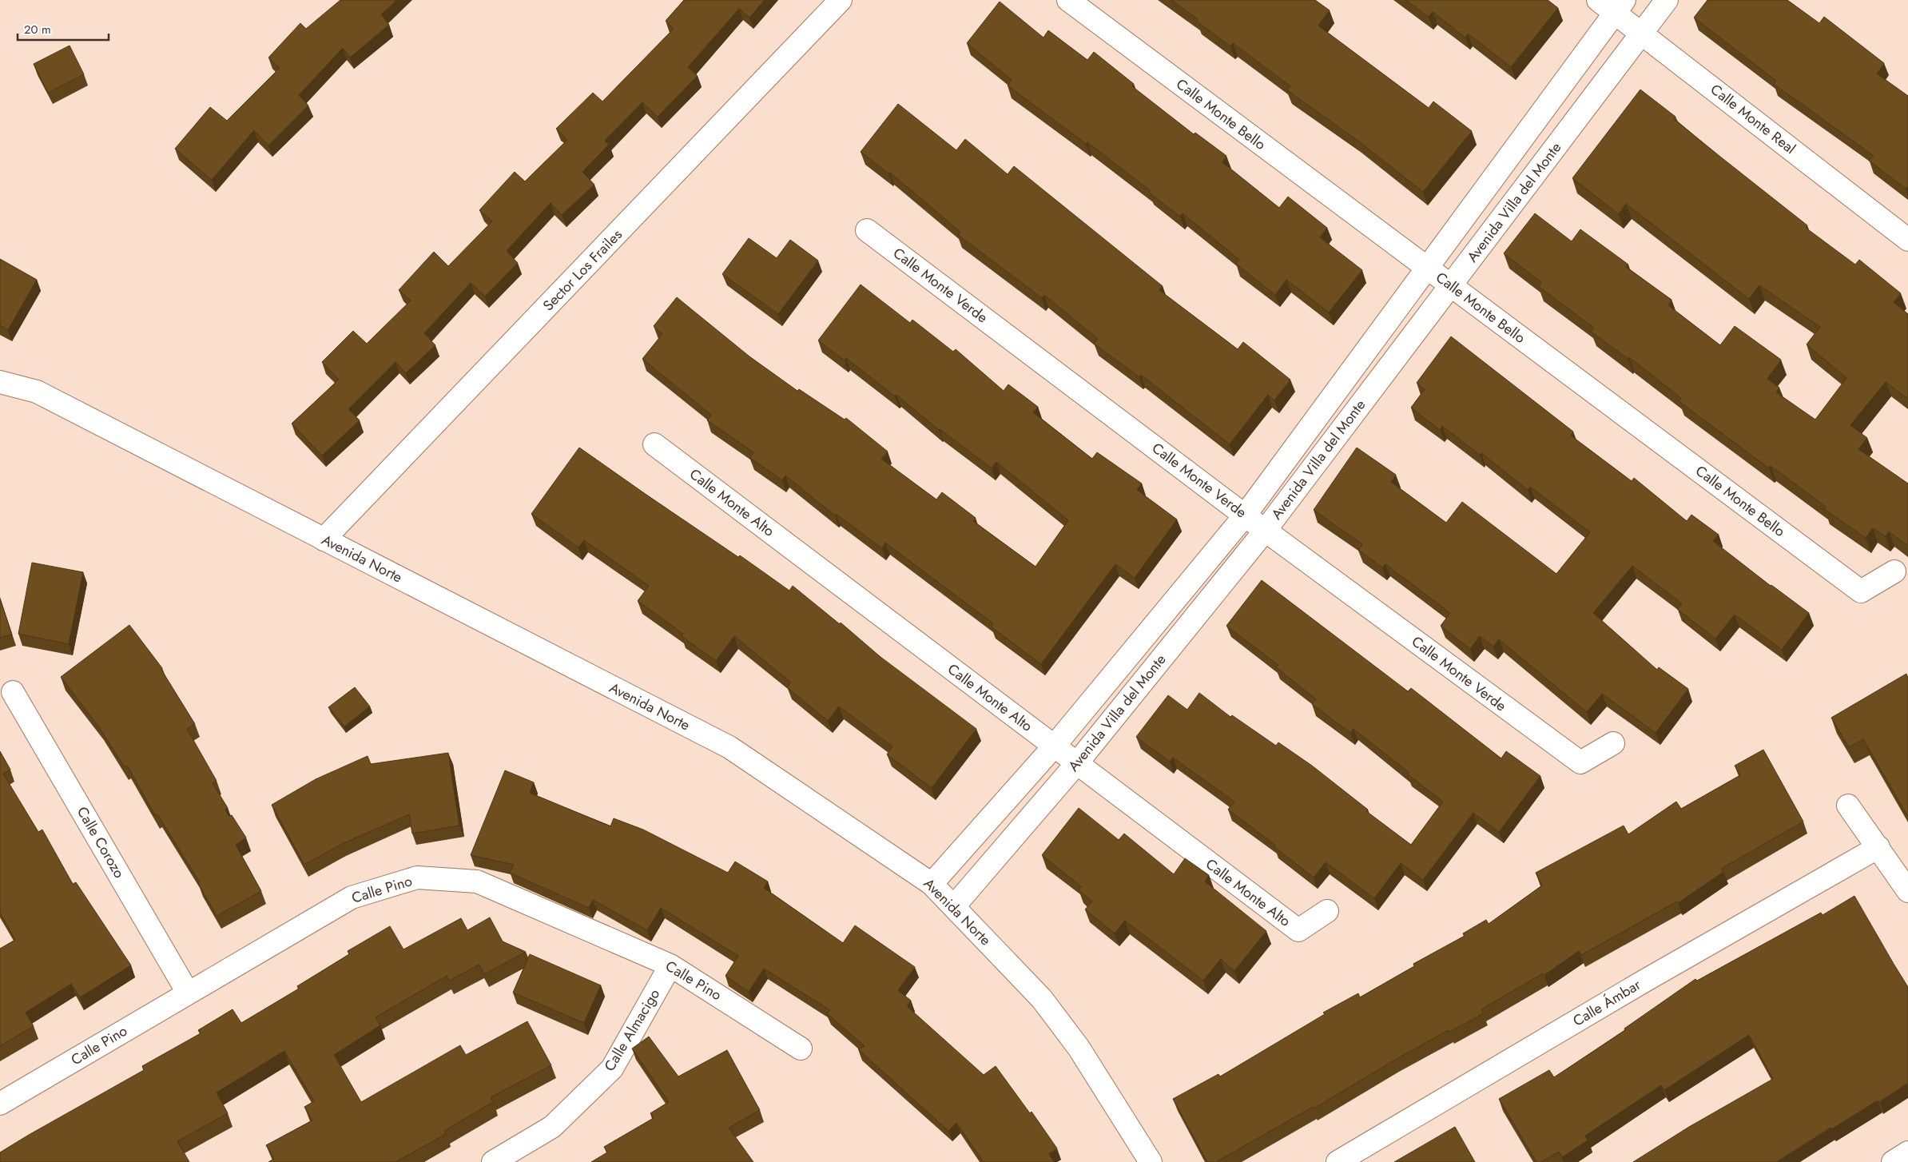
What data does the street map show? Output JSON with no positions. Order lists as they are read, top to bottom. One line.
{"streets":{"street":["Calle Monte Bello","Calle Monte Real","Avenida Villa del Monte","Sector Los Frailes","Calle Monte Verde","Calle Monte Alto","Avenida Norte","Calle Corozo","Calle Pino","Calle Ámbar","Calle Almacigo"]},"crossings":[["Calle Monte Bello","Avenida Villa del Monte"],["Calle Monte Real","Avenida Villa del Monte"],["Avenida Villa del Monte","Calle Monte Verde"],["Avenida Villa del Monte","Calle Monte Alto"],["Avenida Villa del Monte","Avenida Norte"],["Sector Los Frailes","Avenida Norte"],["Calle Corozo","Calle Pino"],["Calle Pino","Calle Almacigo"]],"scale_bar":"20 m"}
